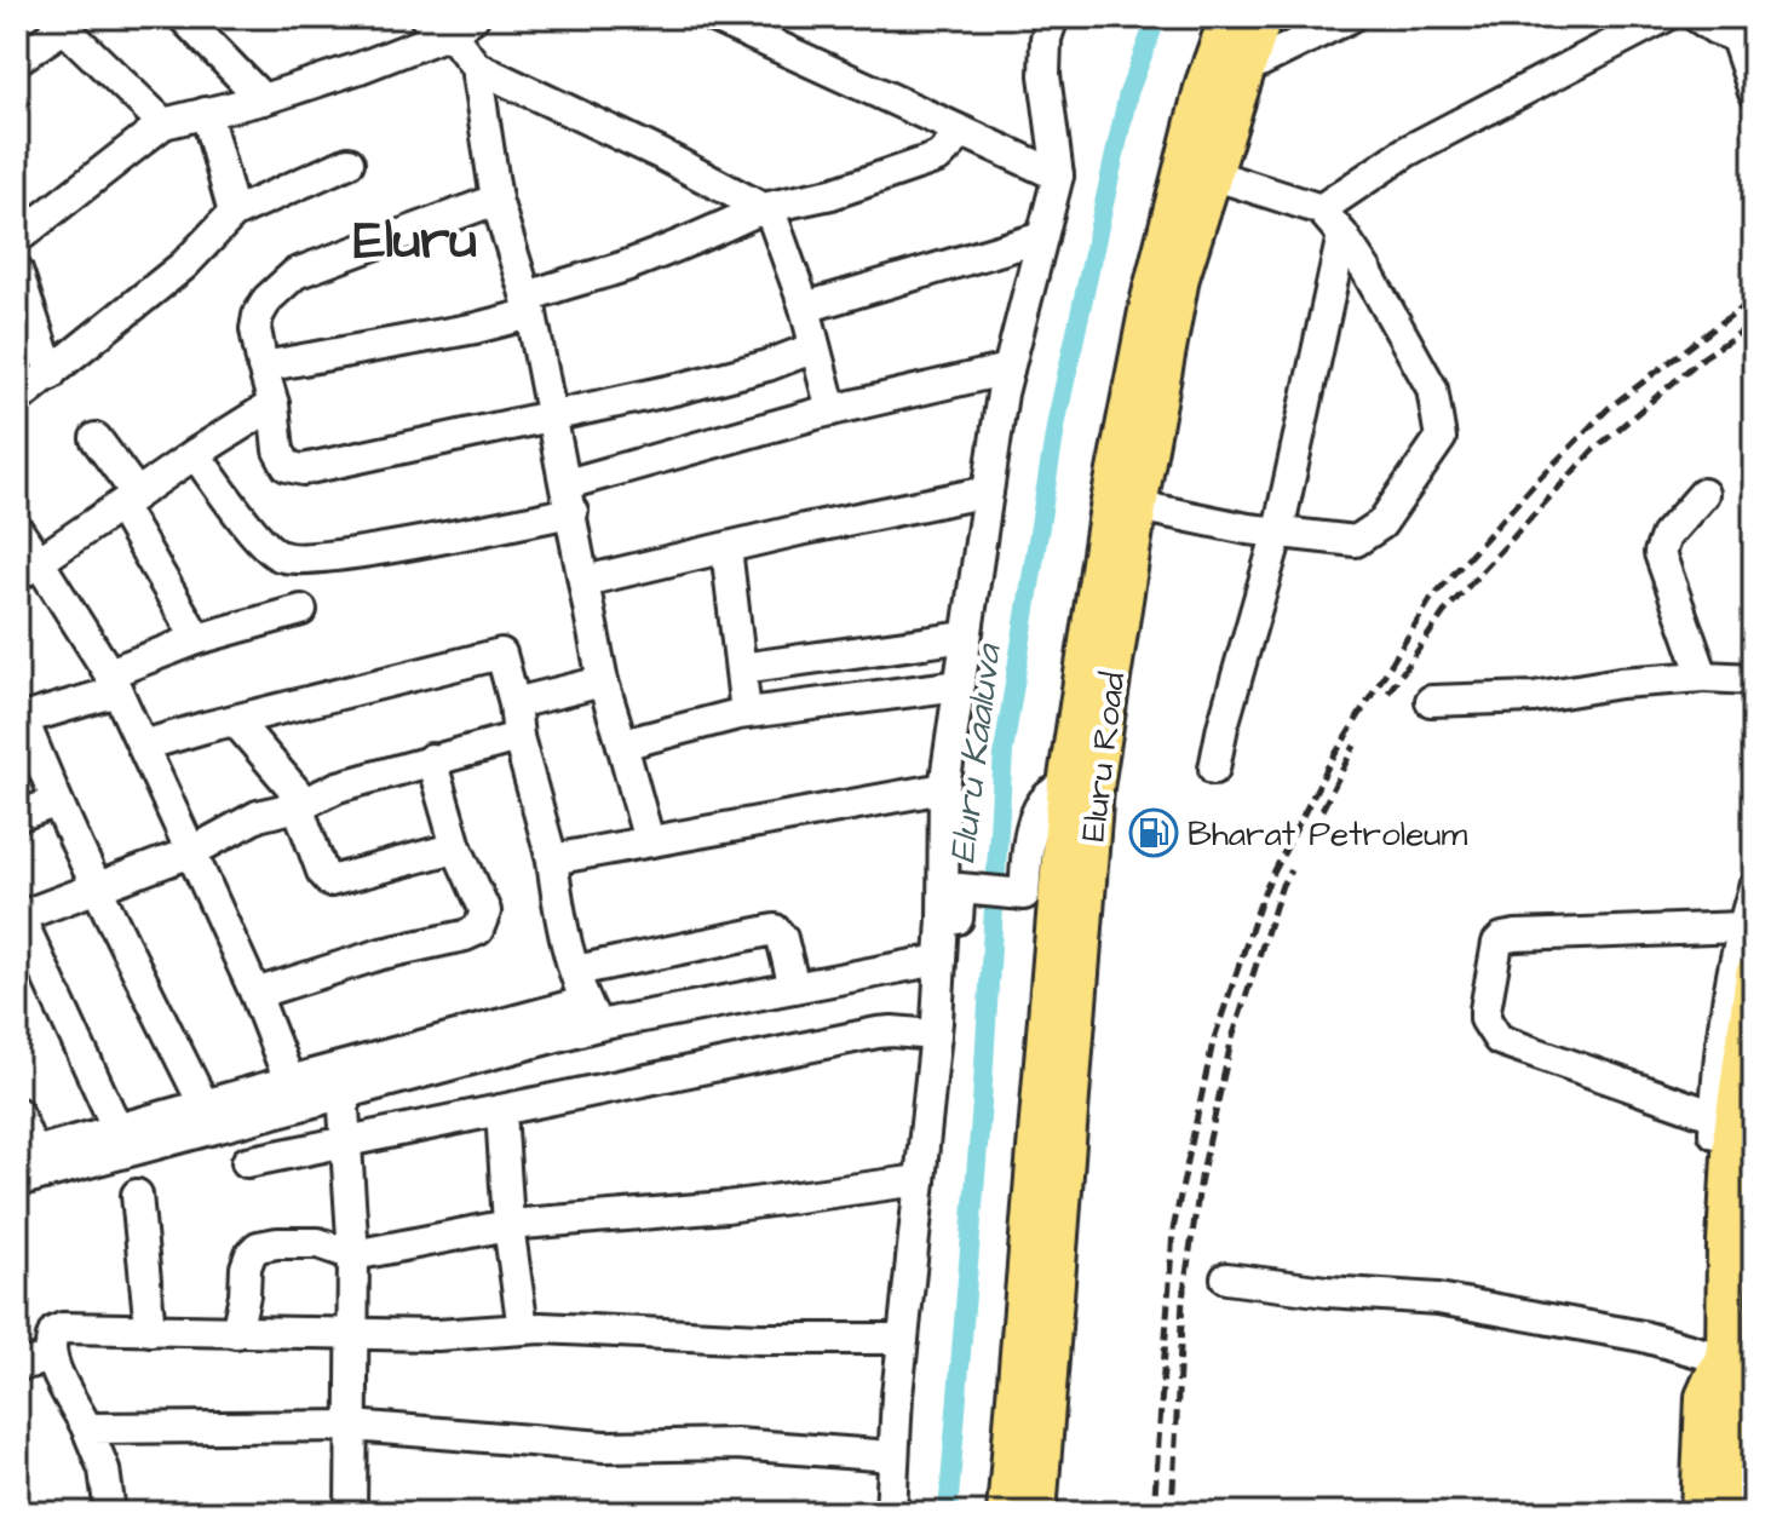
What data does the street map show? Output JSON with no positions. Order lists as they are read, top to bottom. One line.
{"streets":{"main road":["Eluru Road"]},"districts":["Eluru"],"water":["Eluru Kaaluva"],"places":{"fuel station":["Bharat Petroleum"]}}
